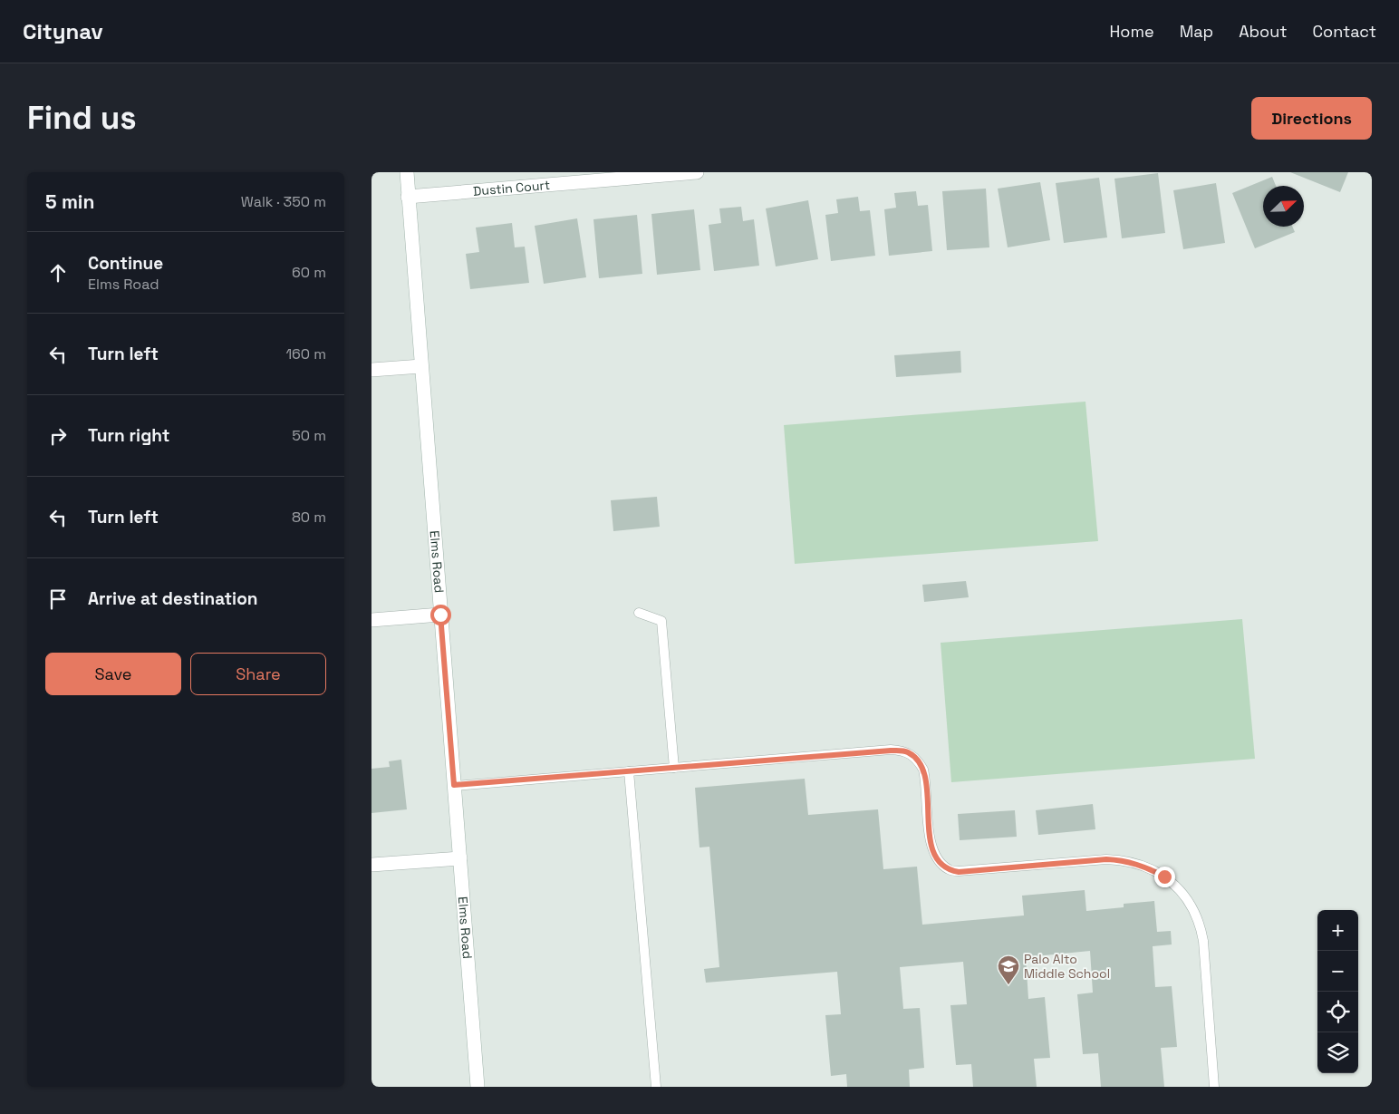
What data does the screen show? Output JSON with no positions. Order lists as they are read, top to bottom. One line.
{"streets":{"main road":["Dustin Court","Elms Road"]},"crossings":[["Dustin Court","Elms Road"]],"places":{"school or university":["Palo Alto Middle School"]},"north":"top right","page":{"header":"Citynav","nav":["Home","Map","About","Contact"],"buttons":["Directions",["Save","Share"]],"title":"Find us","heading":["5 min","Walk · 350 m"],"list":[["Continue","Elms Road","60 m"],["Turn left","160 m"],["Turn right","50 m"],["Turn left","80 m"],"Arrive at destination"],"map_buttons":["+","−"]}}
